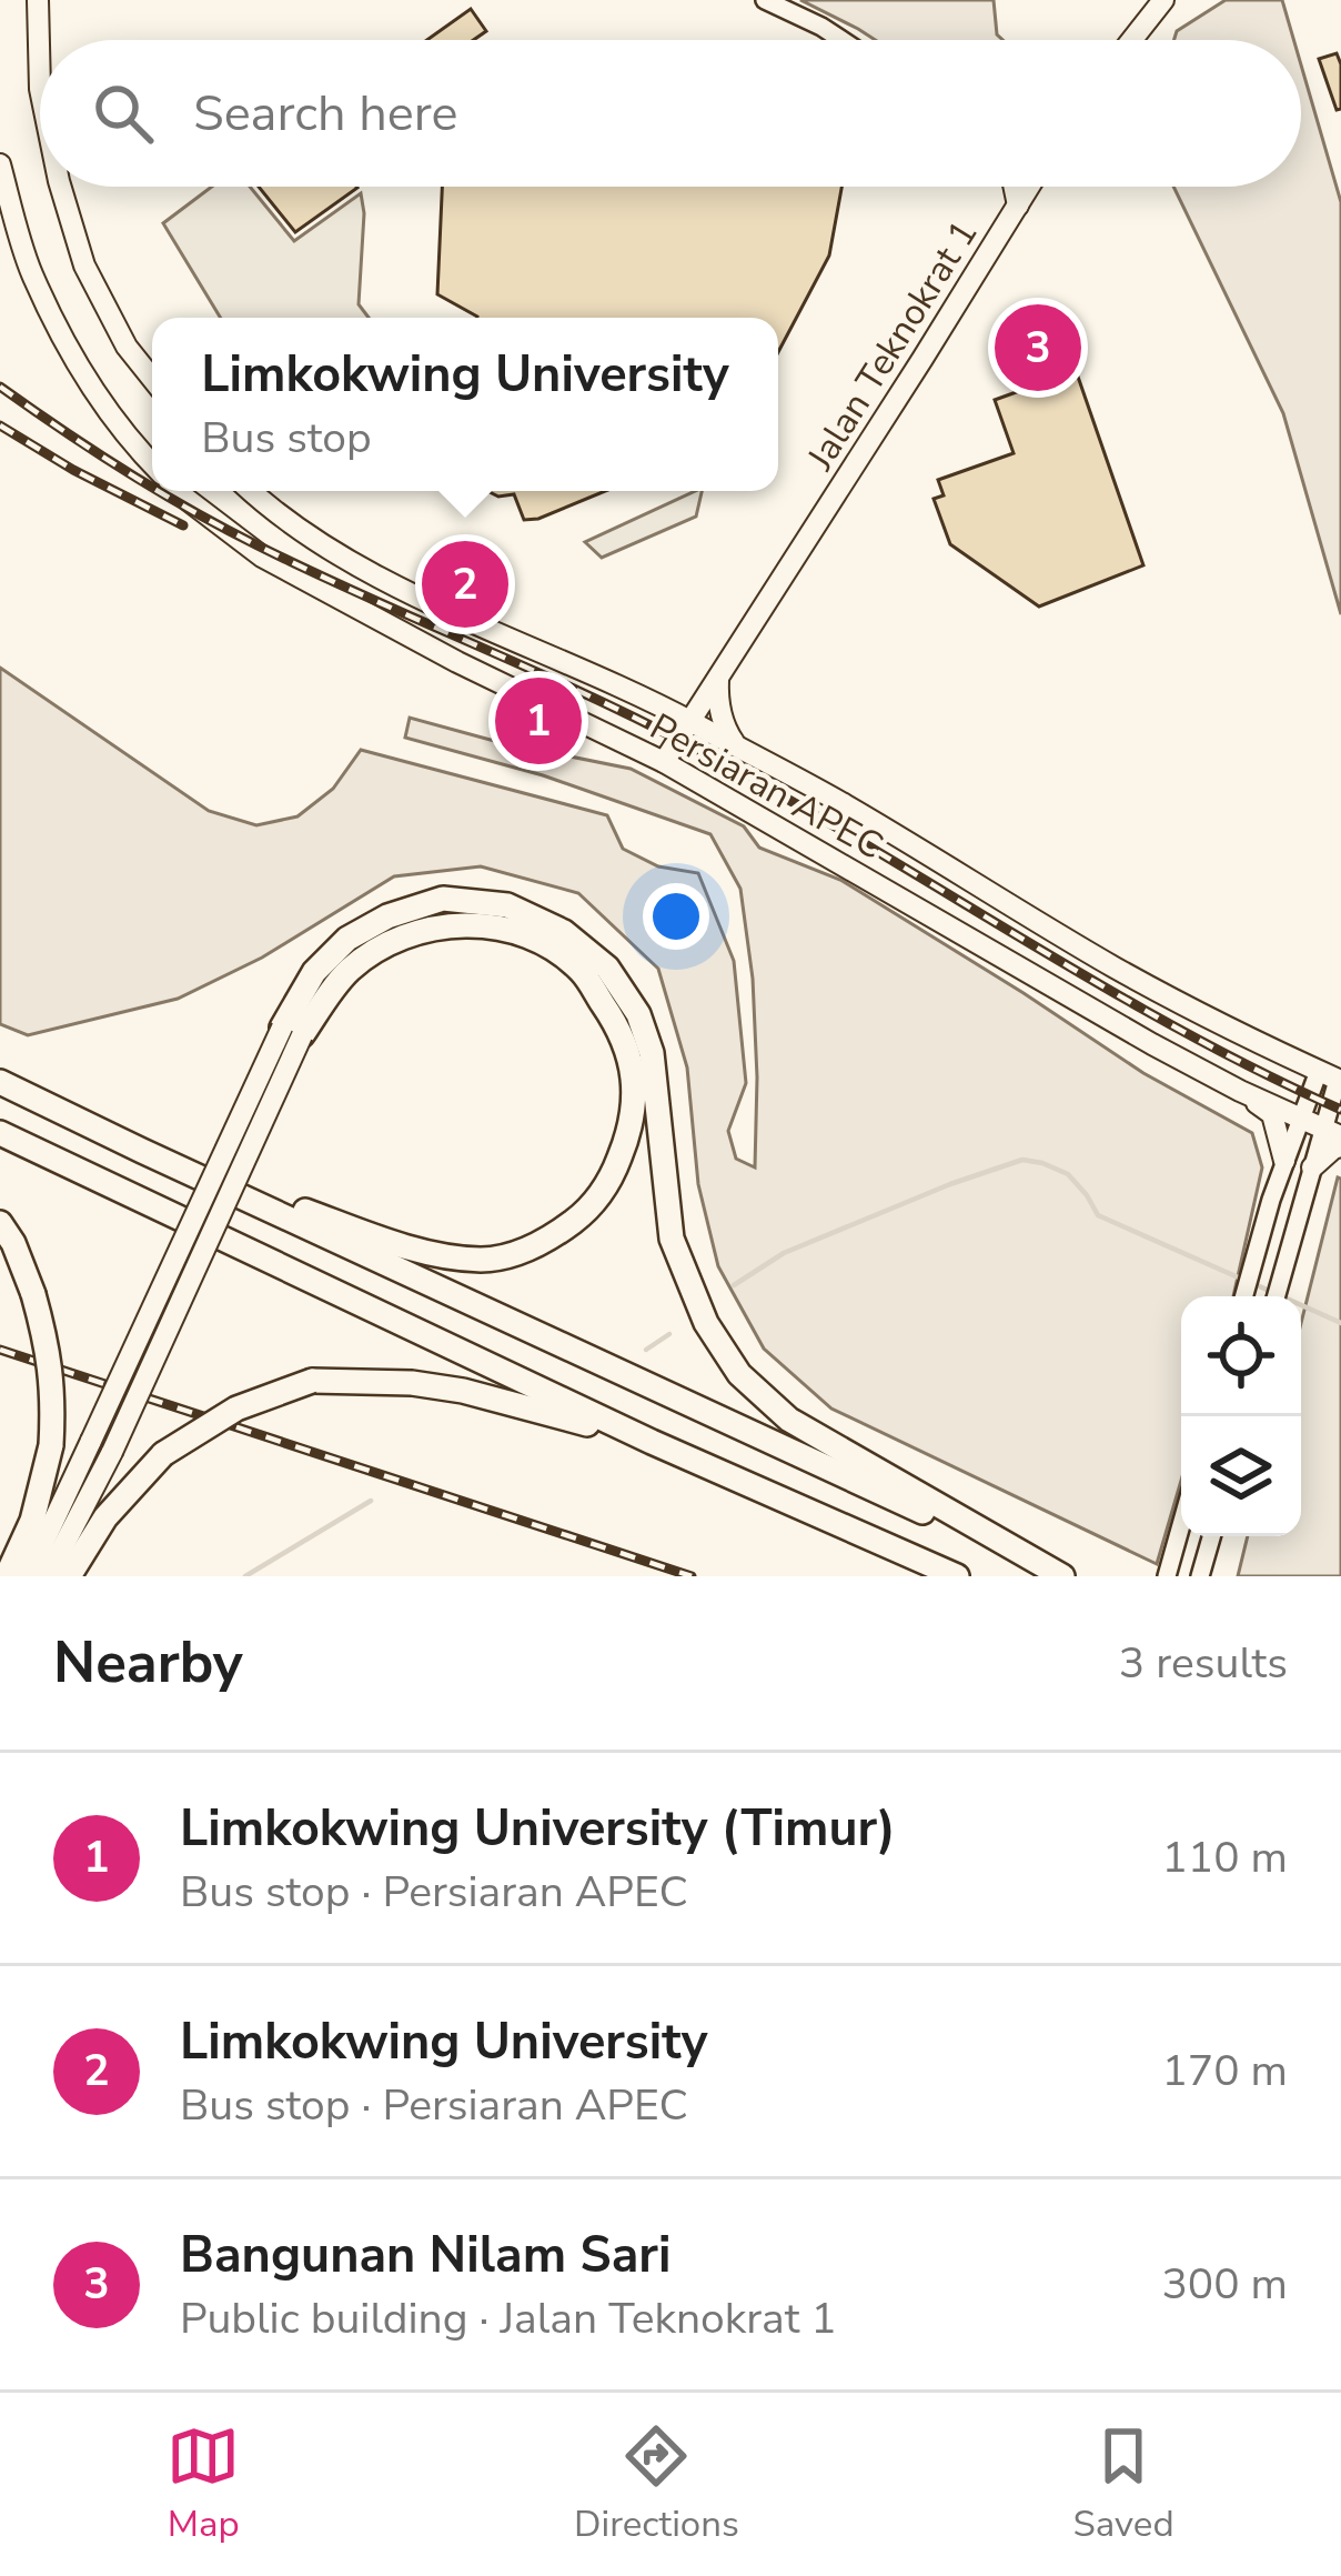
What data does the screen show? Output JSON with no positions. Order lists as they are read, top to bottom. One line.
{"streets":{"main road":["Jalan Teknokrat 1","Persiaran APEC"]},"crossings":[["Jalan Teknokrat 1","Persiaran APEC"]],"page":{"search":"Search here","pins":["3","2","1"],"popup":["Limkokwing University","Bus stop"],"heading":["Nearby","3 results"],"list":[{"mark":"1","name":"Limkokwing University (Timur)","note":"Bus stop · Persiaran APEC","value":"110 m"},{"mark":"2","name":"Limkokwing University","note":"Bus stop · Persiaran APEC","value":"170 m"},{"mark":"3","name":"Bangunan Nilam Sari","note":"Public building · Jalan Teknokrat 1","value":"300 m"}],"nav":["Map","Directions","Saved"]}}
